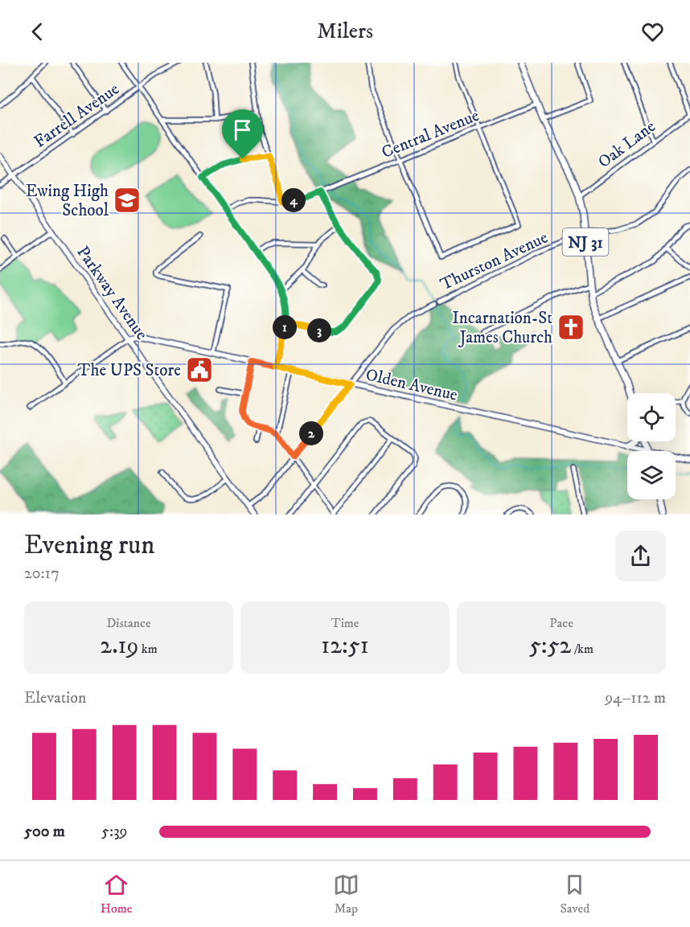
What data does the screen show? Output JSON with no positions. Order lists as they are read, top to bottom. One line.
{"streets":{"main road":["NJ 31","Parkway Avenue","Olden Avenue"],"street":["Farrell Avenue","Central Avenue","Oak Lane","Thurston Avenue"]},"crossings":[["Farrell Avenue","Parkway Avenue"],["Central Avenue","NJ 31"],["Oak Lane","NJ 31"],["NJ 31","Thurston Avenue"],["Thurston Avenue","Parkway Avenue"],["Thurston Avenue","Olden Avenue"],["Parkway Avenue","Olden Avenue"]],"places":{"school or university":["Ewing High School"],"church":["Incarnation-St James Church"],"public building":["The UPS Store"]},"page":{"header":"Milers","pins":["4","1","3","2"],"heading":["Evening run","20:17"],"stats":[["Distance","2.19 km"],["Time","12:51"],["Pace","5:52 /km"]],"chart":["Elevation","94–112 m"],"list":[{"name":"500 m","note":"5:39"}],"tabs":["Home","Map","Saved"]}}
